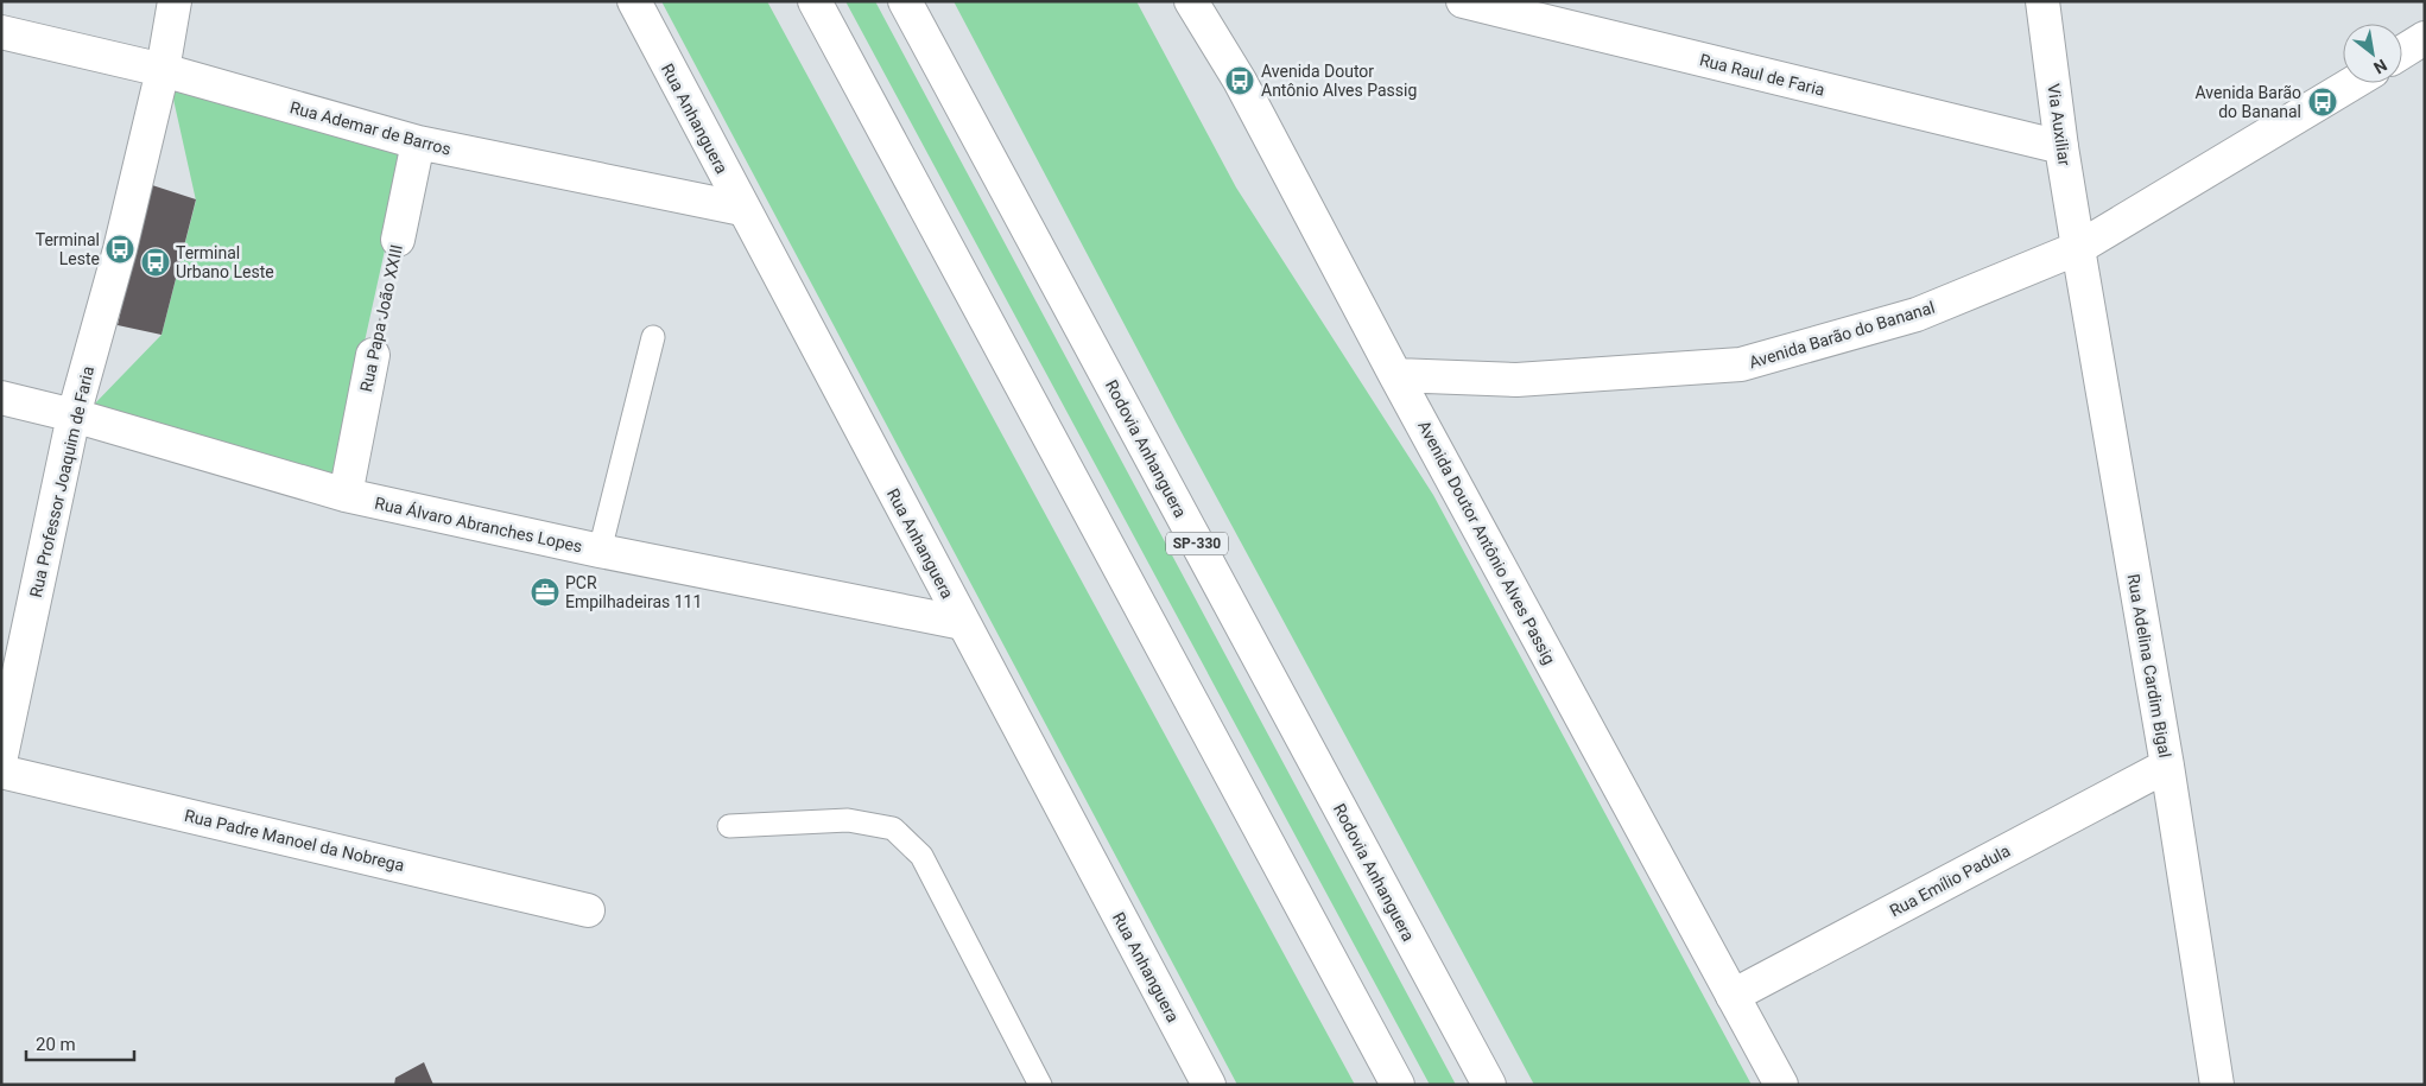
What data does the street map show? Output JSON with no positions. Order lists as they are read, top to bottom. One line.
{"streets":{"main road":["Rua Raul de Faria","Rua Anhanguera","Via Auxiliar","Rua Ademar de Barros","Rua Papa João XXIII","Avenida Barão do Bananal","Rodovia Anhanguera","Rua Professor Joaquim de Faria","Rua Álvaro Abranches Lopes","Avenida Doutor Antônio Alves Passig","SP-330","Rua Adelina Cardim Bigal","Rua Padre Manoel da Nobrega","Rua Emílio Padula"]},"crossings":[["Rua Raul de Faria","Via Auxiliar"],["Rua Anhanguera","Rua Ademar de Barros"],["Rua Anhanguera","Rua Álvaro Abranches Lopes"],["Via Auxiliar","Avenida Barão do Bananal"],["Via Auxiliar","Rua Adelina Cardim Bigal"],["Rua Ademar de Barros","Rua Papa João XXIII"],["Rua Ademar de Barros","Rua Professor Joaquim de Faria"],["Rua Papa João XXIII","Rua Álvaro Abranches Lopes"],["Avenida Barão do Bananal","Avenida Doutor Antônio Alves Passig"],["Avenida Barão do Bananal","Rua Adelina Cardim Bigal"],["Rua Professor Joaquim de Faria","Rua Álvaro Abranches Lopes"],["Avenida Doutor Antônio Alves Passig","Rua Emílio Padula"],["Rua Adelina Cardim Bigal","Rua Emílio Padula"]],"places":{"bus stop":["Avenida Doutor Antônio Alves Passig","Avenida Barão do Bananal","Terminal Leste","Terminal Urbano Leste"],"office":["PCR Empilhadeiras 111"]},"scale_bar":"20 m","north":"bottom right"}
